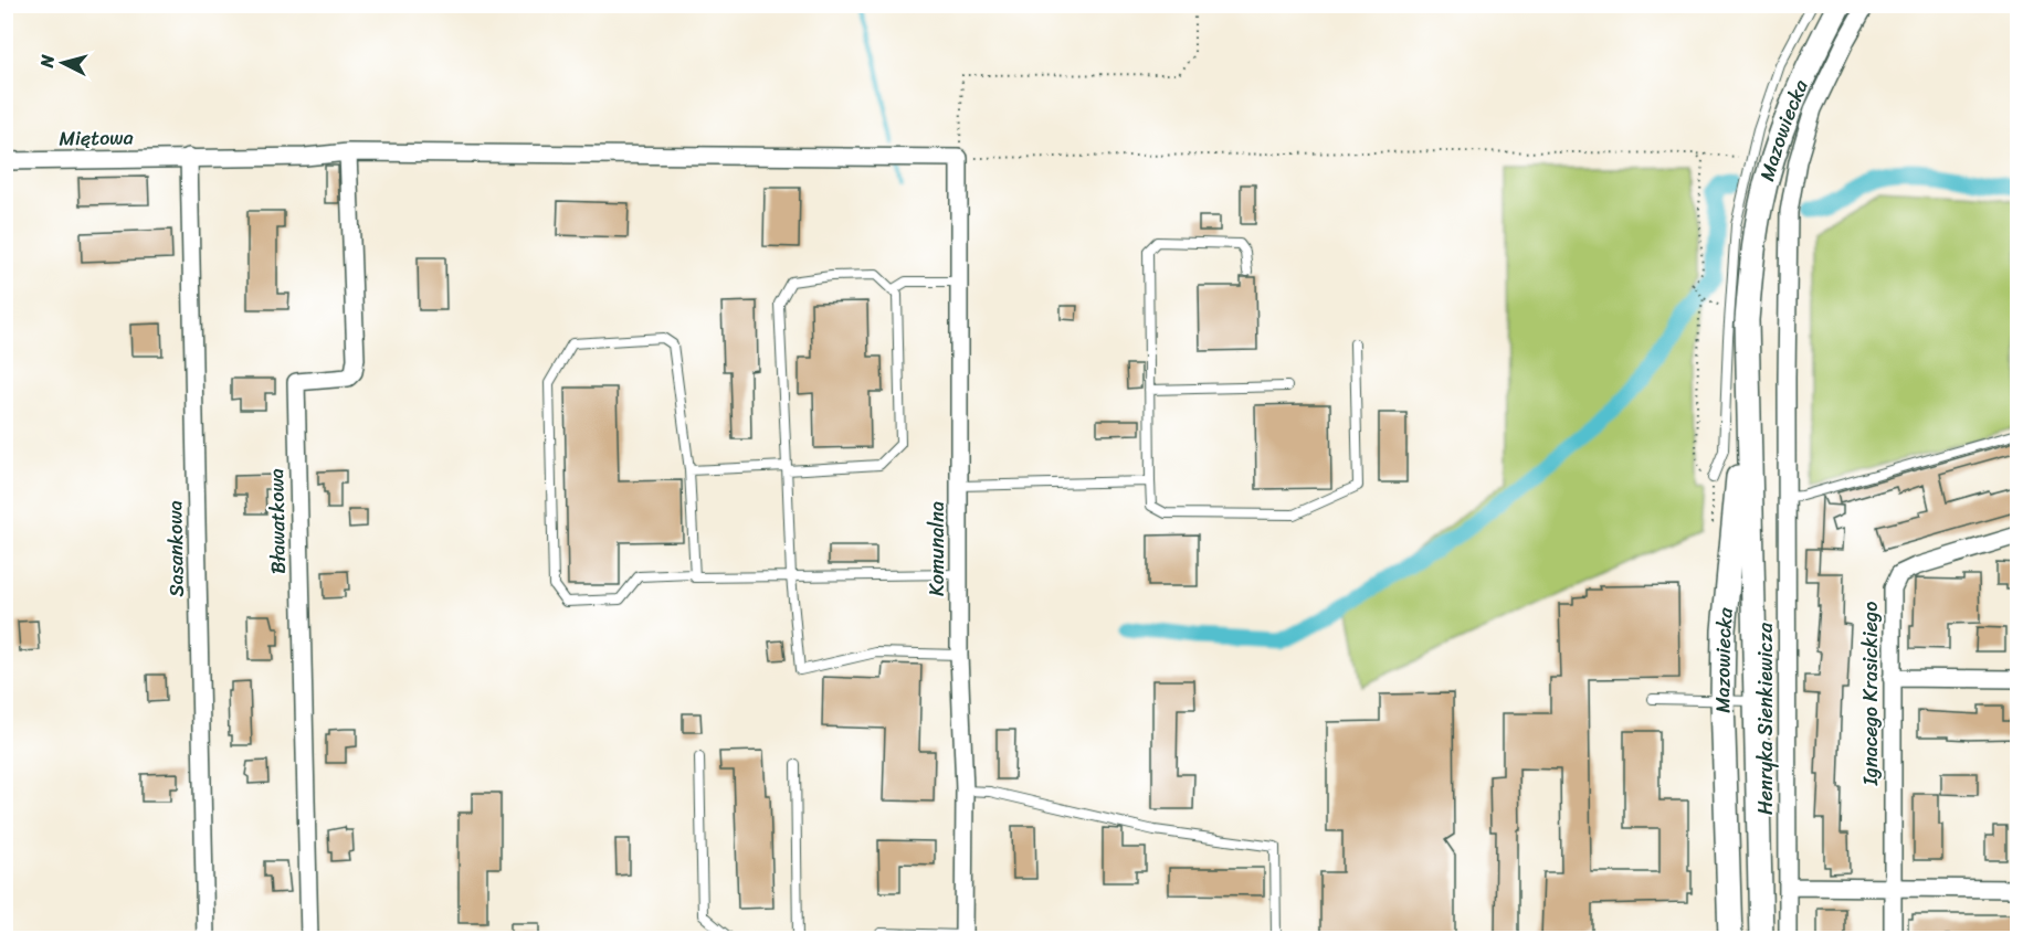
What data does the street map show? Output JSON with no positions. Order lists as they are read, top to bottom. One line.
{"streets":{"main road":["Mazowiecka"],"street":["Miętowa","Bławatkowa","Sasankowa","Komunalna","Ignacego Krasickiego","Henryka Sienkiewicza"]},"crossings":[["Miętowa","Bławatkowa"],["Miętowa","Sasankowa"],["Miętowa","Komunalna"]],"north":"left"}
